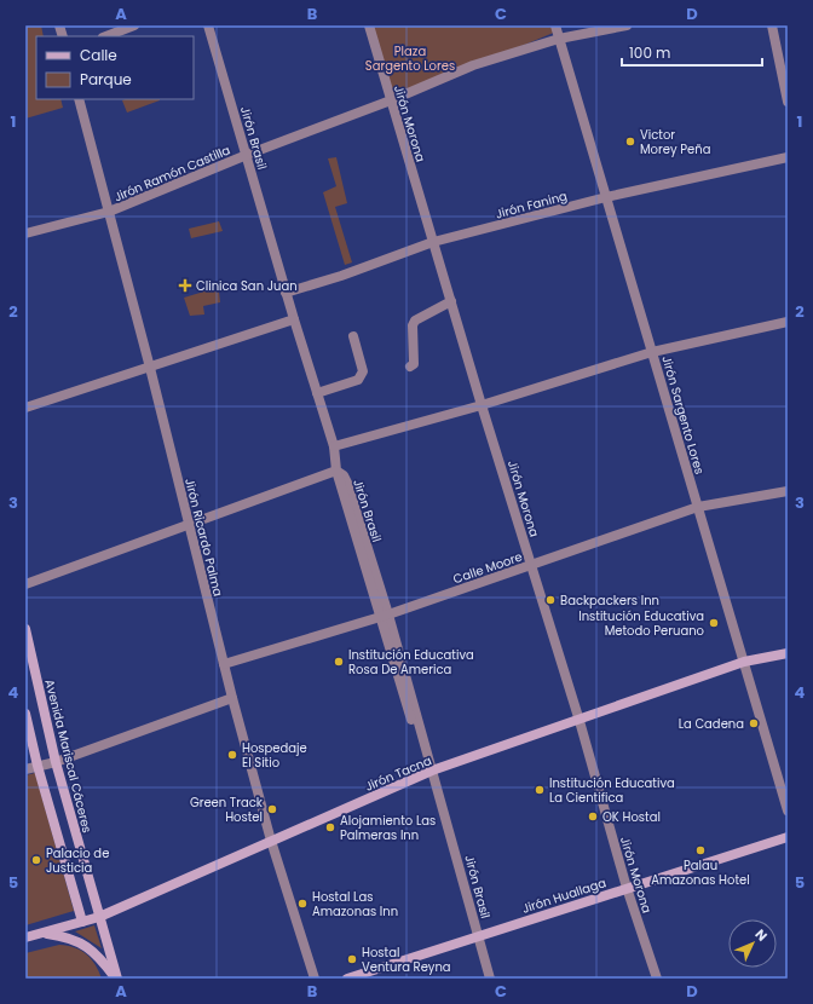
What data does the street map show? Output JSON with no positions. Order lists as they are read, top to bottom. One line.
{"streets":{"main road":["Avenida Mariscal Cáceres","Jirón Tacna","Jirón Huallaga"],"street":["Jirón Morona","Jirón Brasil","Jirón Ramón Castilla","Jirón Faning","Jirón Sargento Lores","Jirón Ricardo Palma","Calle Moore"]},"crossings":[["Jirón Morona","Jirón Ramón Castilla"],["Jirón Morona","Jirón Faning"],["Jirón Morona","Calle Moore"],["Jirón Morona","Jirón Tacna"],["Jirón Morona","Jirón Huallaga"],["Jirón Brasil","Jirón Ramón Castilla"],["Jirón Brasil","Jirón Faning"],["Jirón Brasil","Calle Moore"],["Jirón Brasil","Jirón Tacna"],["Jirón Brasil","Jirón Huallaga"],["Jirón Ramón Castilla","Jirón Sargento Lores"],["Jirón Ramón Castilla","Jirón Ricardo Palma"],["Jirón Faning","Jirón Sargento Lores"],["Jirón Sargento Lores","Calle Moore"],["Jirón Sargento Lores","Jirón Tacna"],["Jirón Ricardo Palma","Calle Moore"],["Jirón Ricardo Palma","Jirón Tacna"],["Avenida Mariscal Cáceres","Jirón Tacna"]],"parks":["Plaza Sargento Lores"],"places":{"other":["Victor Morey Peña","Backpackers Inn","Institución Educativa Metodo Peruano","Institución Educativa Rosa De America","La Cadena","Hospedaje El Sitio","Institución Educativa La Cientifica","Green Track Hostel","OK Hostal","Alojamiento Las Palmeras Inn","Palau Amazonas Hotel","Palacio de Justicia","Hostal Las Amazonas Inn","Hostal Ventura Reyna"],"health":["Clinica San Juan"]},"legend":["Calle","Parque"],"scale_bar":"100 m","north":"top right","grid":{"columns":["A","B","C","D"],"rows":["1","2","3","4","5"]}}
